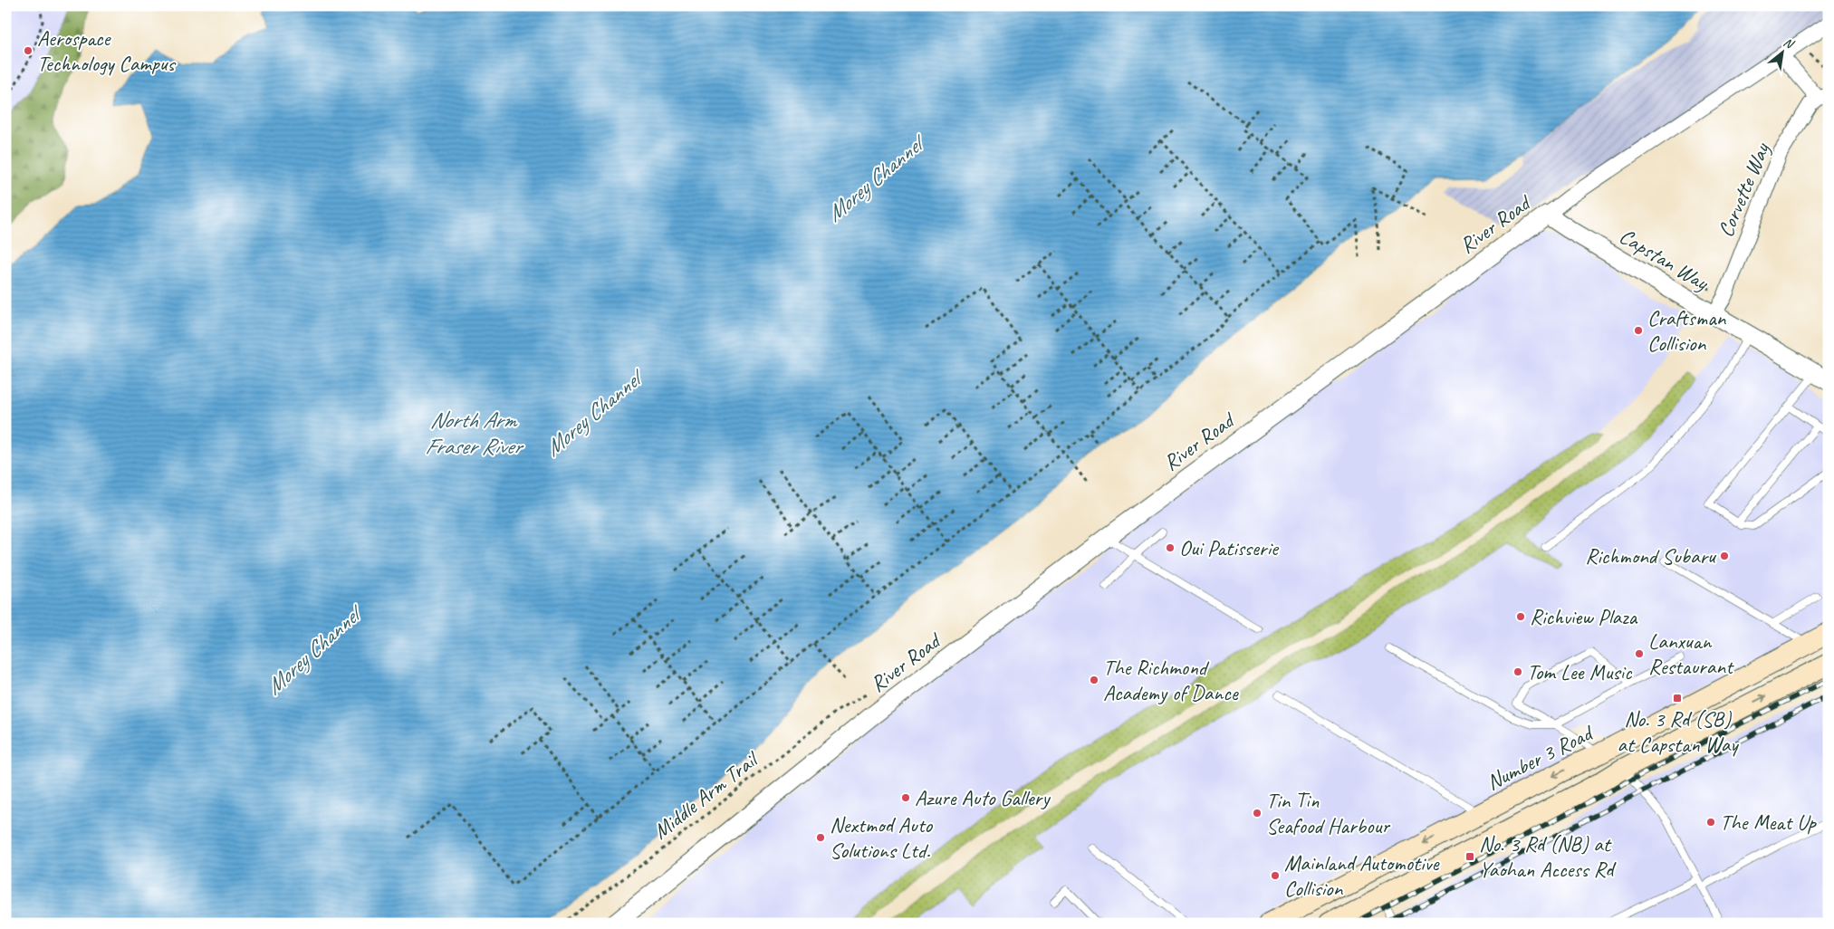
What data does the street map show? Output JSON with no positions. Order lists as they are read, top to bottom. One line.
{"streets":{"main road":["Number 3 Road"],"street":["Corvette Way","River Road","Capstan Way"],"path":["Middle Arm Trail"]},"crossings":[["Corvette Way","Capstan Way"],["River Road","Capstan Way"]],"water":["Morey Channel","North Arm Fraser River"],"places":{"other":["Aerospace Technology Campus","Craftsman Collision","Oui Patisserie","Richmond Subaru","Richview Plaza","Lanxuan Restaurant","Tom Lee Music","The Richmond Academy of Dance","Azure Auto Gallery","Tin Tin Seafood Harbour","The Meat Up","Nextmod Auto Solutions Ltd.","Mainland Automotive Collision"],"transit":["No. 3 Rd (SB) at Capstan Way","No. 3 Rd (NB) at Yaohan Access Rd"]},"north":"top right"}
